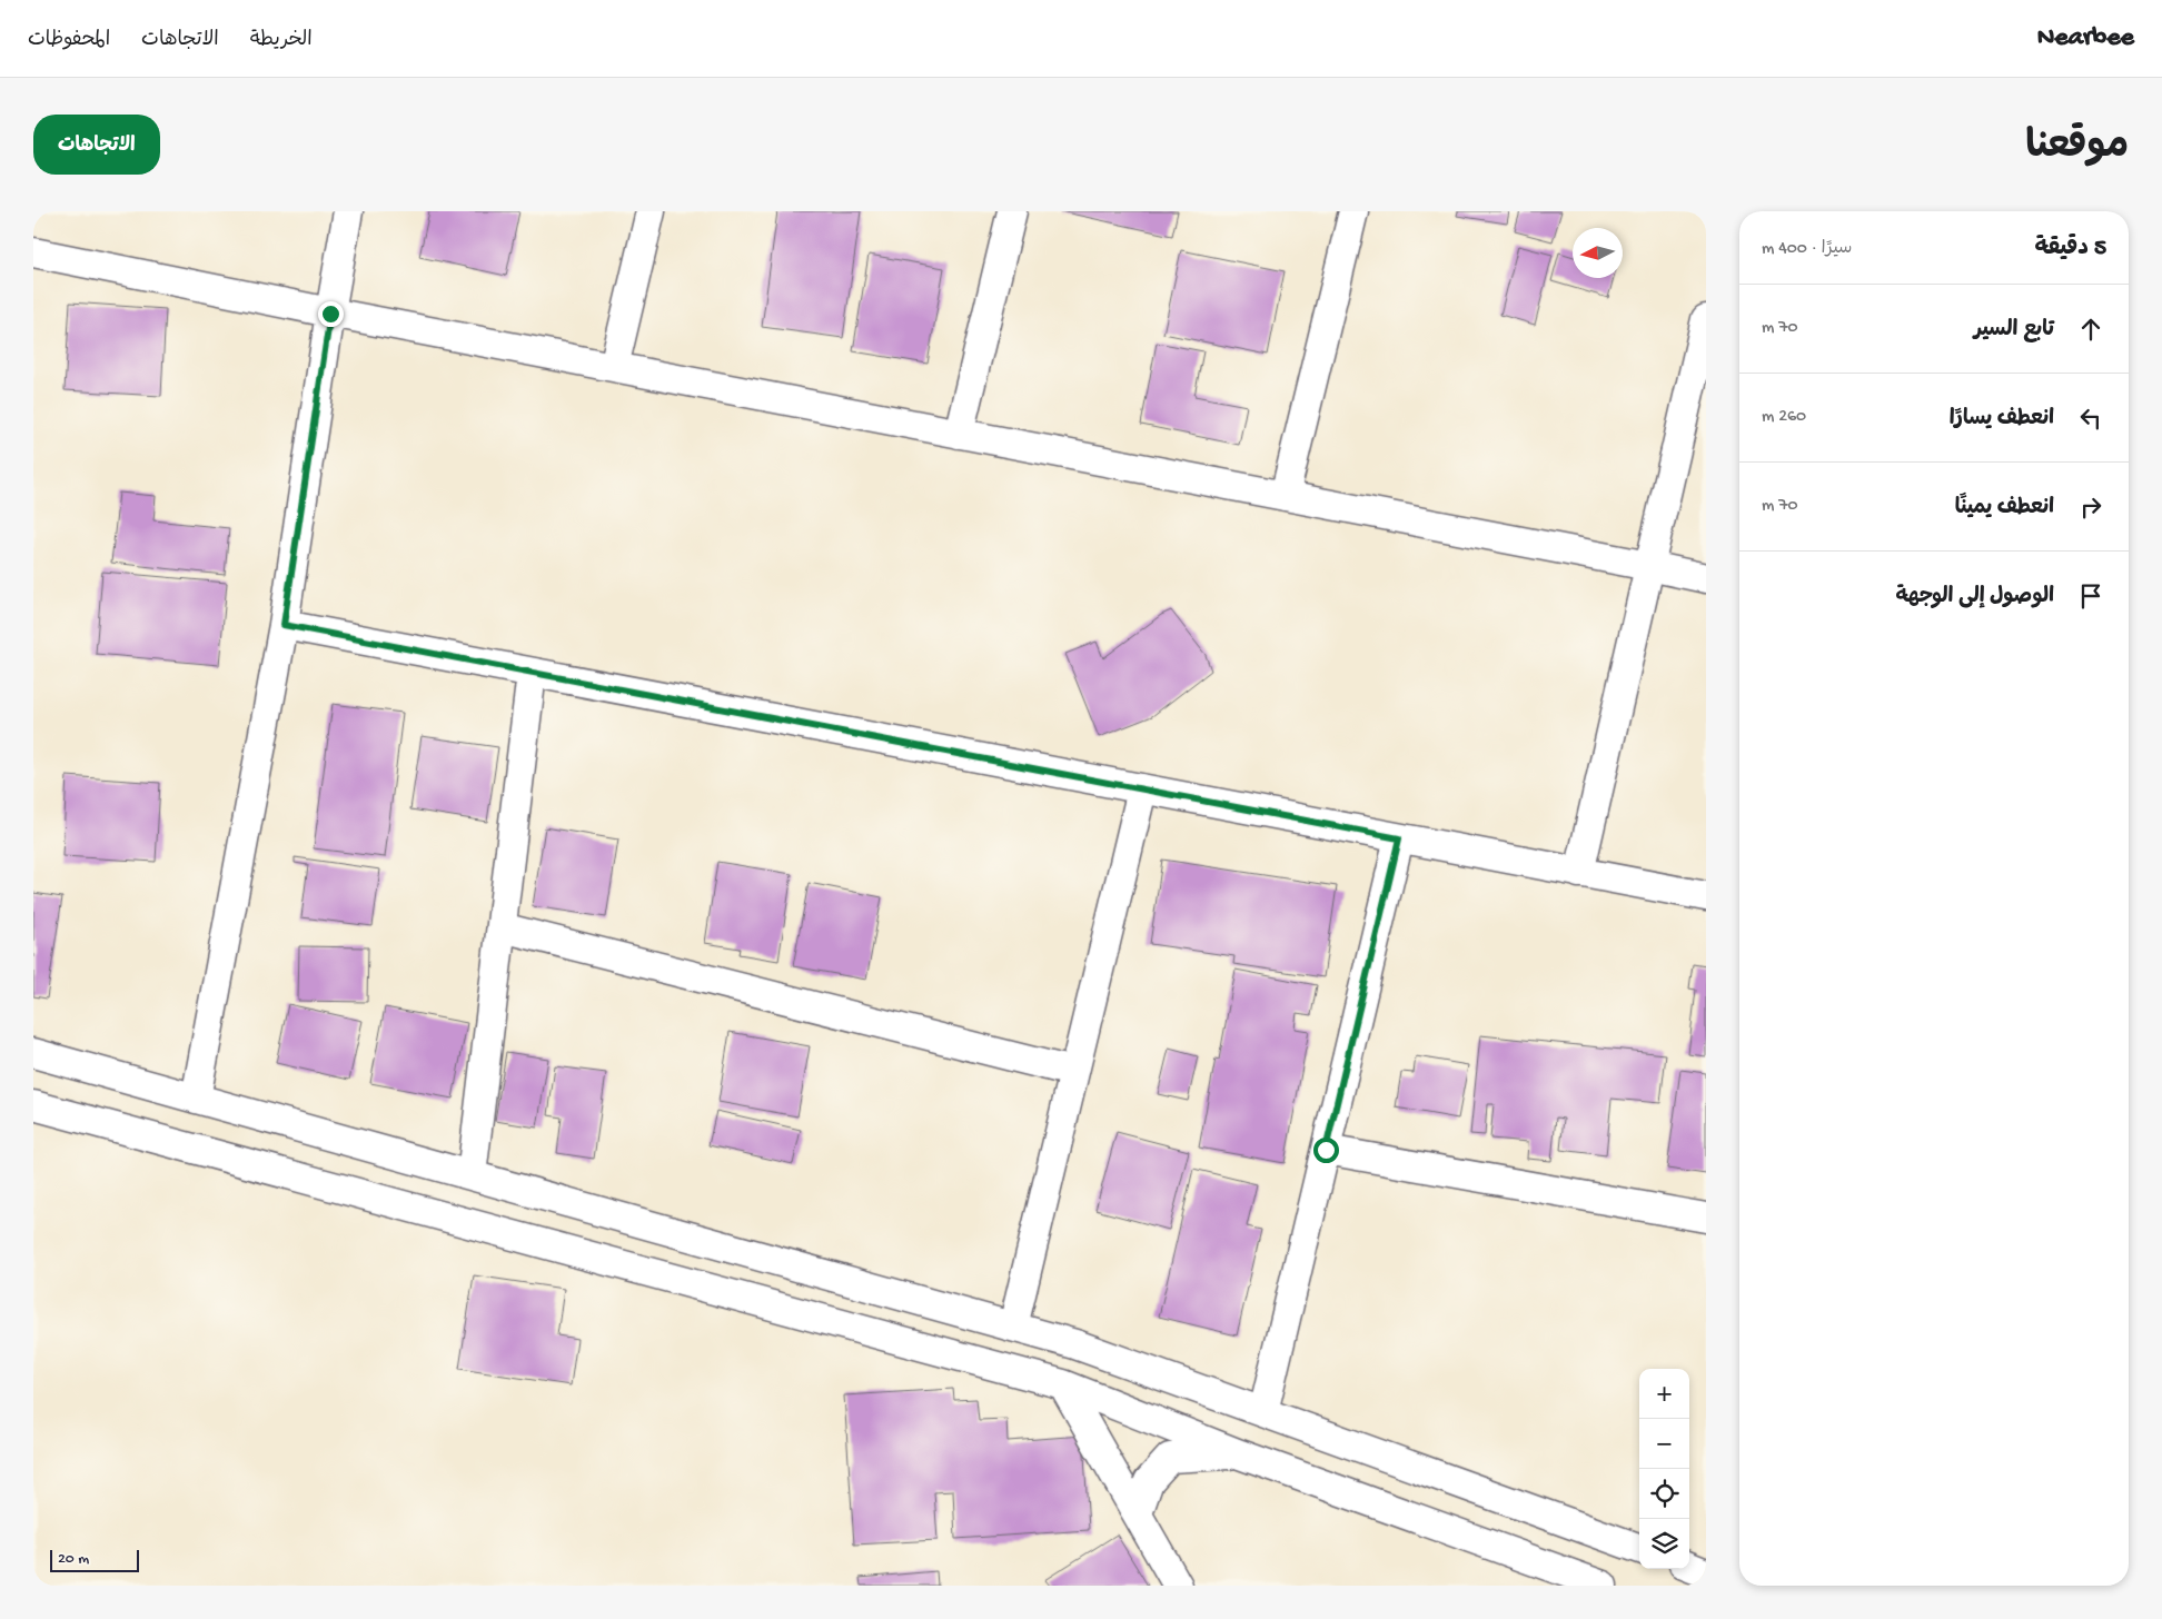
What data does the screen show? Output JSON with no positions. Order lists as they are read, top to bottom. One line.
{"scale_bar":"20 m","north":"left","page":{"header":"Nearbee","nav":["الخريطة","الاتجاهات","المحفوظات"],"title":"موقعنا","buttons":"الاتجاهات","heading":["5 دقيقة","سيرًا · 400 m"],"list":[["تابع السير","70 m"],["انعطف يسارًا","260 m"],["انعطف يمينًا","70 m"],"الوصول إلى الوجهة"],"map_buttons":["+","−"],"scale":"20 m"}}
